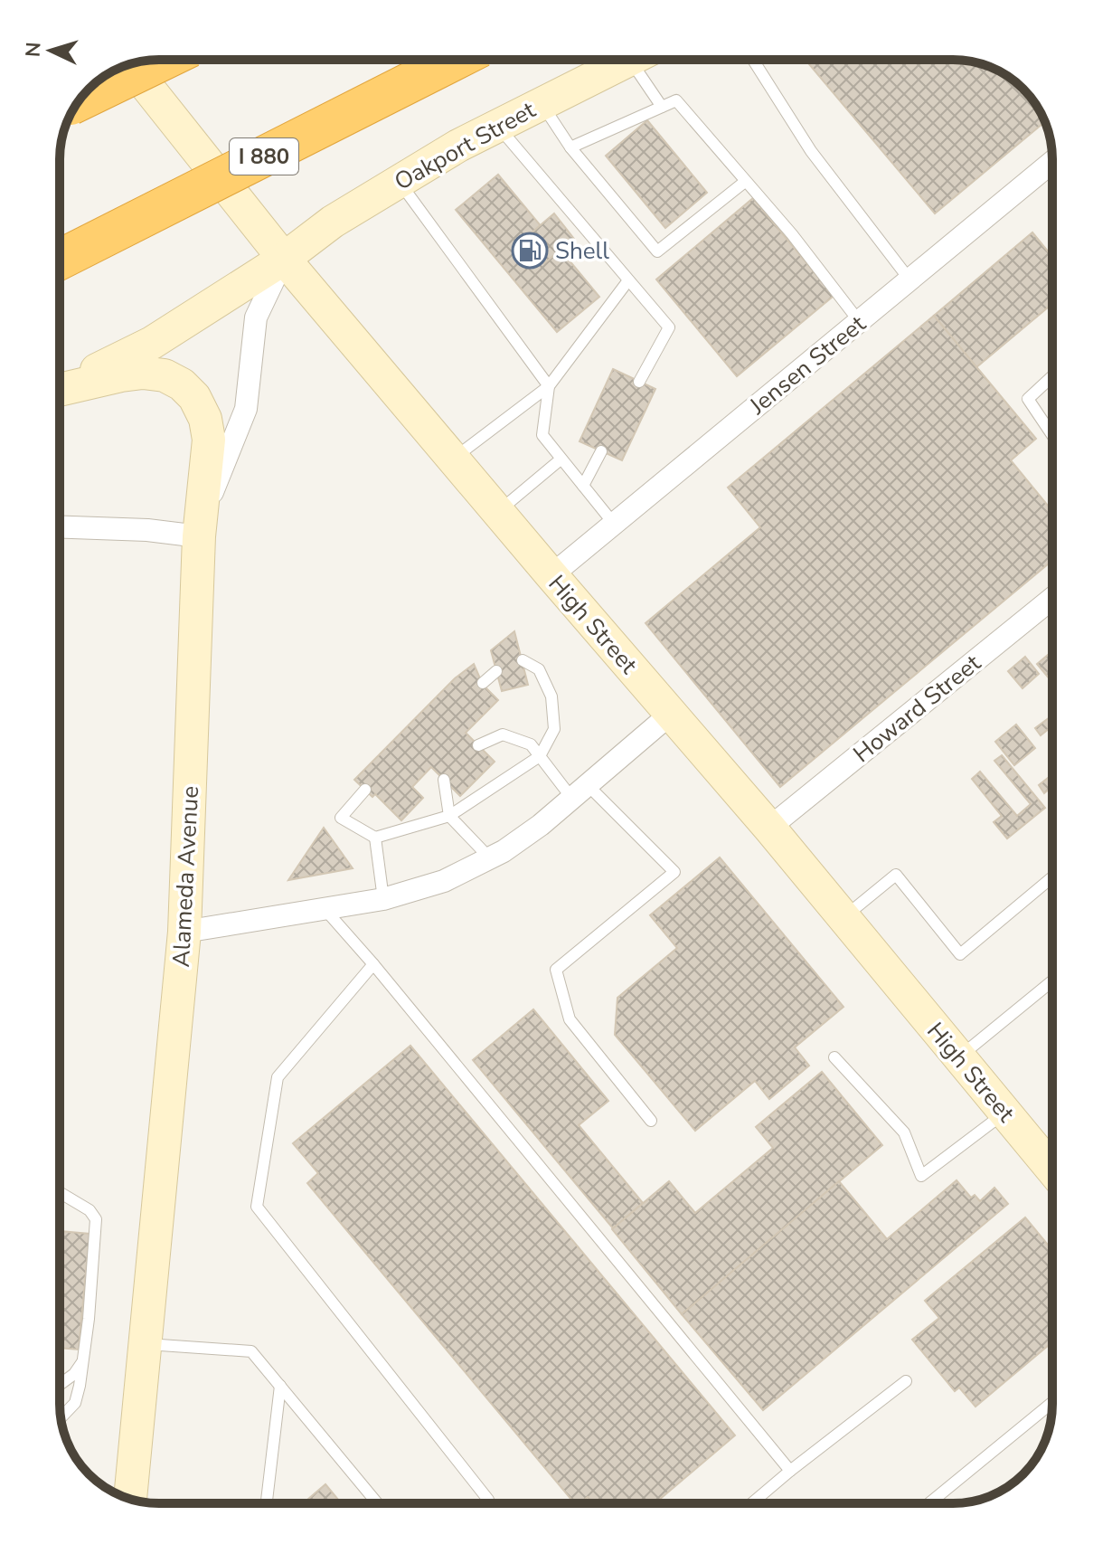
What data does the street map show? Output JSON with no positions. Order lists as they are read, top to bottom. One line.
{"streets":{"highway":["I 880"],"main road":["Oakport Street","High Street","Alameda Avenue"],"street":["Jensen Street","Howard Street"]},"crossings":[["Oakport Street","High Street"],["Oakport Street","Alameda Avenue"],["Jensen Street","High Street"],["High Street","Howard Street"],["High Street","Alameda Avenue"]],"places":{"fuel station":["Shell"]},"north":"left"}
